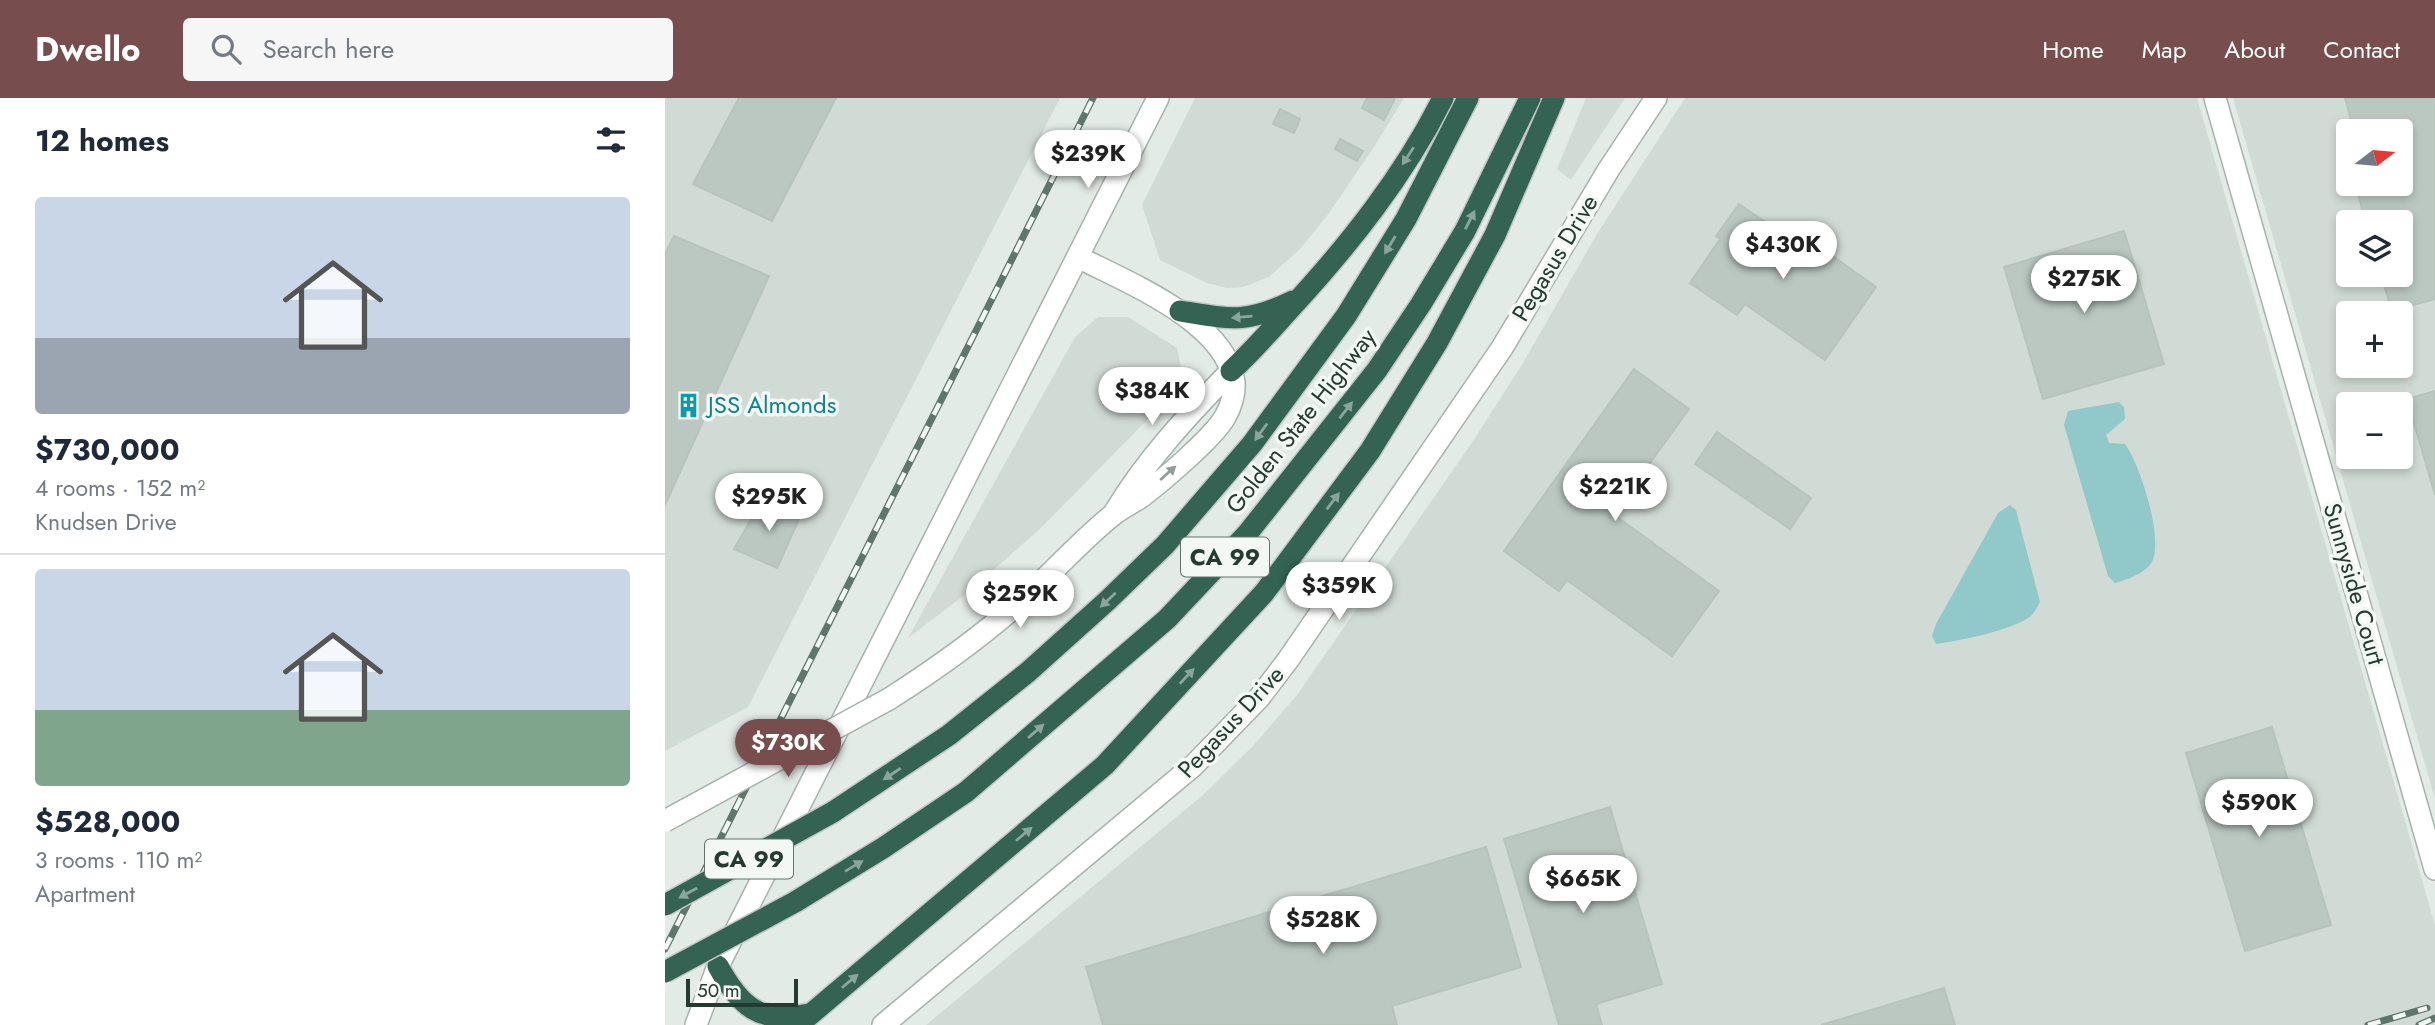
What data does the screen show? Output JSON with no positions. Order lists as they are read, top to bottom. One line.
{"streets":{"highway":["Golden State Highway","CA 99"],"street":["Pegasus Drive","Sunnyside Court"]},"places":{"building":["JSS Almonds"]},"scale_bar":"50 m","north":"right","page":{"header":"Dwello","search":"Search here","nav":["Home","Map","About","Contact"],"heading":"12 homes","map_buttons":["+","−"],"price":["$239K","$430K","$275K","$384K","$221K","$295K","$359K","$259K","$730K","$590K","$665K","$528K"],"list":[{"name":"$730,000","note":"4 rooms · 152 m² · Knudsen Drive"},{"name":"$528,000","note":"3 rooms · 110 m² · Apartment"}],"scale":"50 m"}}
